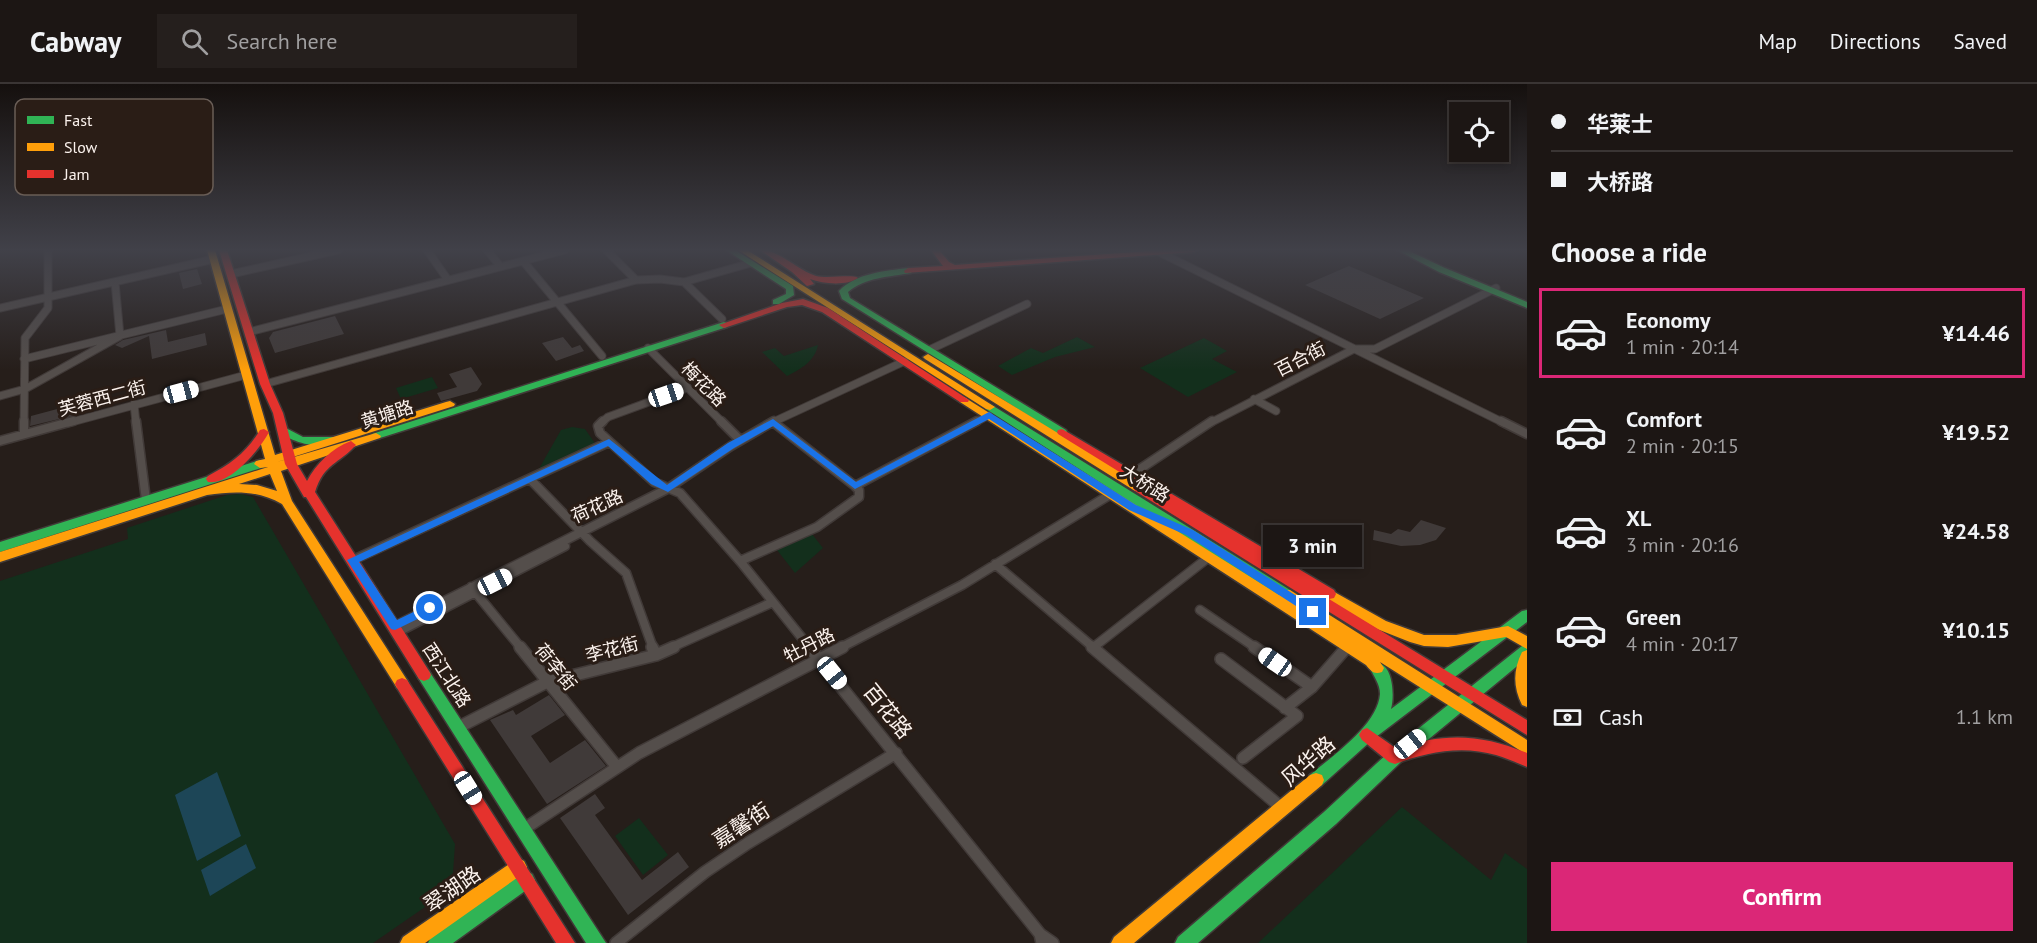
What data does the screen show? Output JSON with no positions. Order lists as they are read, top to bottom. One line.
{"streets":{"main road":["黄塘路","大桥路","西江北路","风华路","翠湖路"],"street":["百合街","梅花路","芙蓉西二街","荷花路","牡丹路","李花街","荷李街","百花路","嘉馨街"]},"crossings":[["梅花路","黄塘路"],["梅花路","荷花路"],["黄塘路","西江北路"],["大桥路","风华路"],["荷花路","荷李街"],["荷花路","西江北路"],["荷花路","百花路"],["牡丹路","荷李街"],["牡丹路","西江北路"],["牡丹路","百花路"],["李花街","荷李街"],["李花街","西江北路"],["李花街","百花路"],["百花路","嘉馨街"]],"legend":["Fast","Slow","Jam"],"page":{"header":"Cabway","search":"Search here","nav":["Map","Directions","Saved"],"banner":["华莱士","大桥路"],"heading":"Choose a ride","list":[{"name":"Economy","note":"1 min · 20:14","value":"¥14.46"},{"name":"Comfort","note":"2 min · 20:15","value":"¥19.52"},{"name":"XL","note":"3 min · 20:16","value":"¥24.58"},{"name":"Green","note":"4 min · 20:17","value":"¥10.15"}],"bubble":"3 min","pay":["Cash","1.1 km"],"buttons":"Confirm"}}
